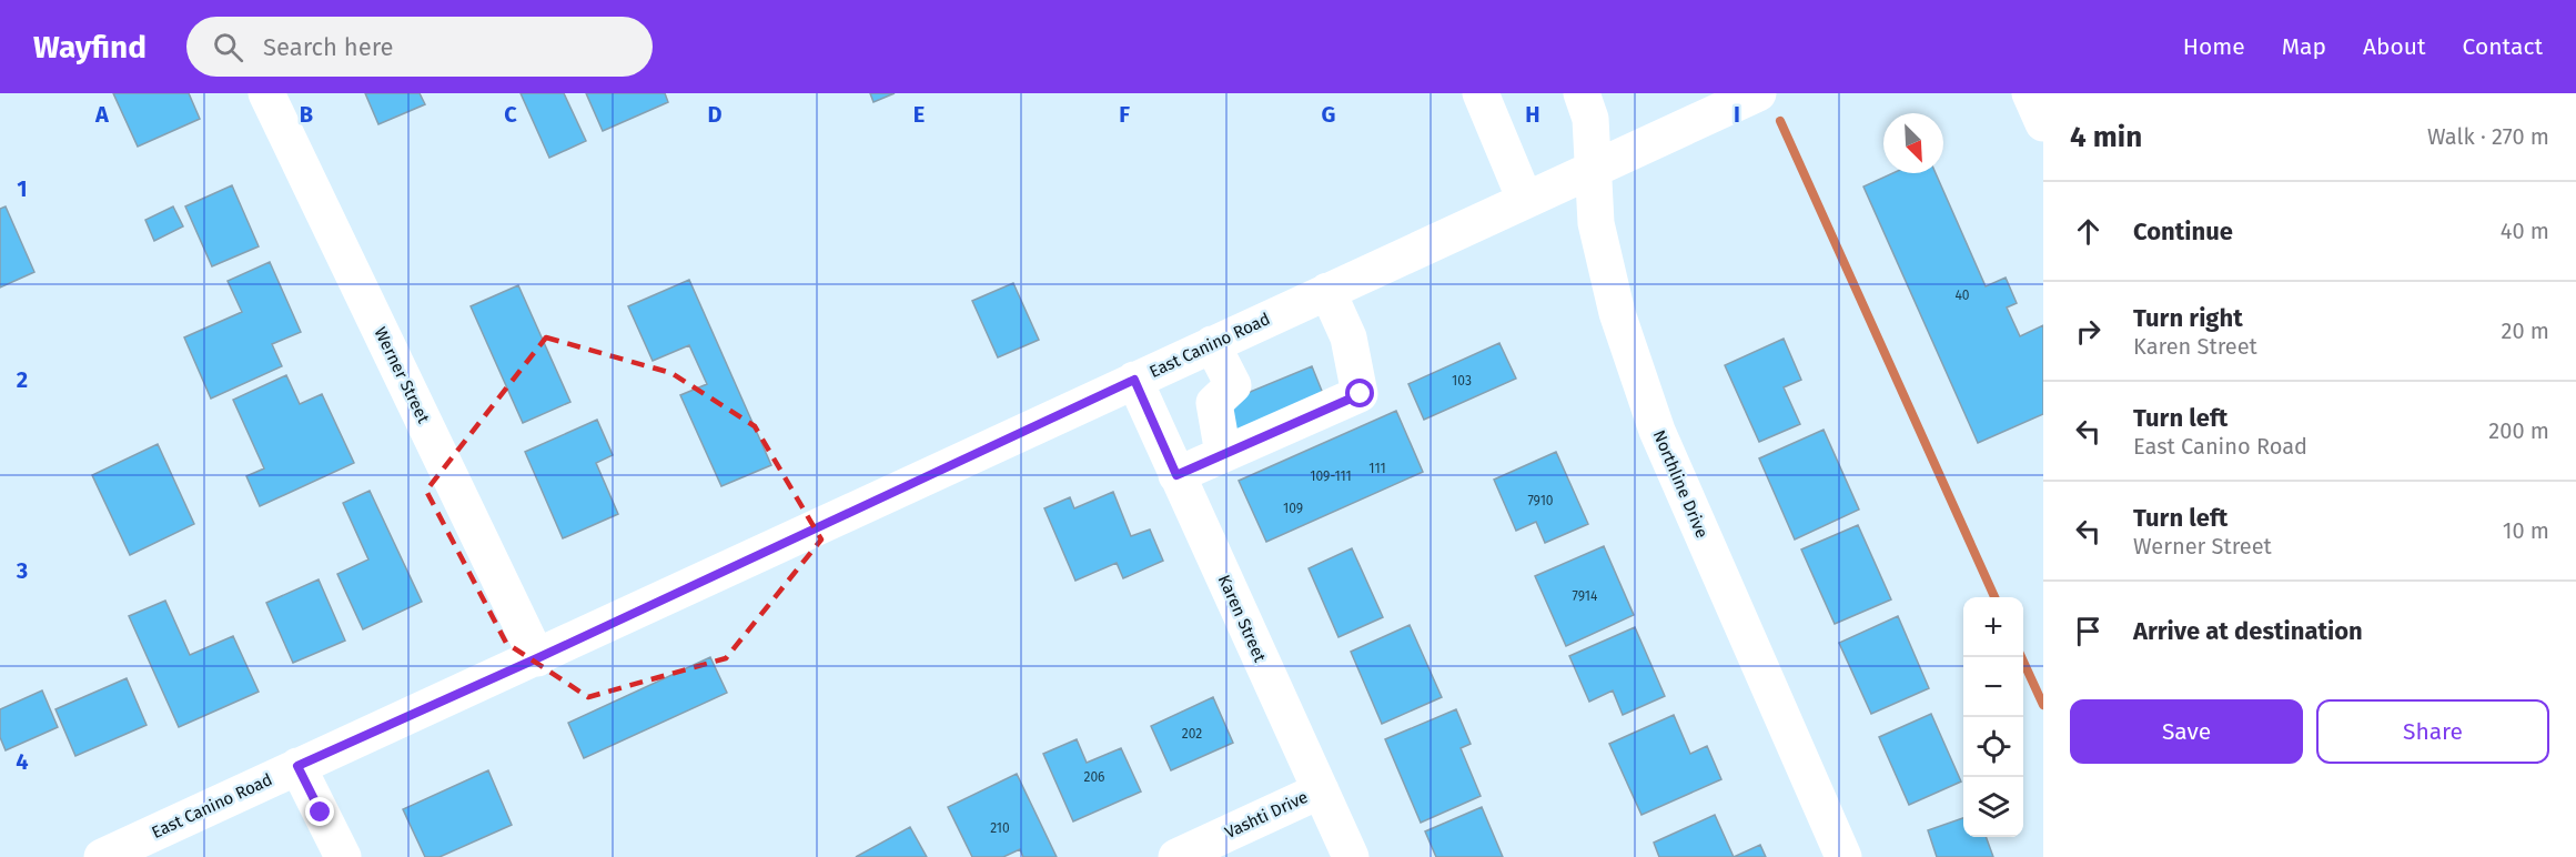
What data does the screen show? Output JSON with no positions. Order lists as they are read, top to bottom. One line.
{"streets":{"street":["East Canino Road","Werner Street","Northline Drive","Karen Street","Vashti Drive"]},"crossings":[["East Canino Road","Werner Street"],["East Canino Road","Northline Drive"],["East Canino Road","Karen Street"],["Karen Street","Vashti Drive"]],"house_numbers":["40","103","111","109-111","7910","109","7914","202","206","210"],"north":"bottom right","page":{"header":"Wayfind","search":"Search here","nav":["Home","Map","About","Contact"],"heading":["4 min","Walk · 270 m"],"list":[["Continue","40 m"],["Turn right","Karen Street","20 m"],["Turn left","East Canino Road","200 m"],["Turn left","Werner Street","10 m"],"Arrive at destination"],"map_buttons":["+","−"],"buttons":["Save","Share"]},"grid":{"columns":["A","B","C","D","E","F","G","H","I"],"rows":["1","2","3","4"]}}
